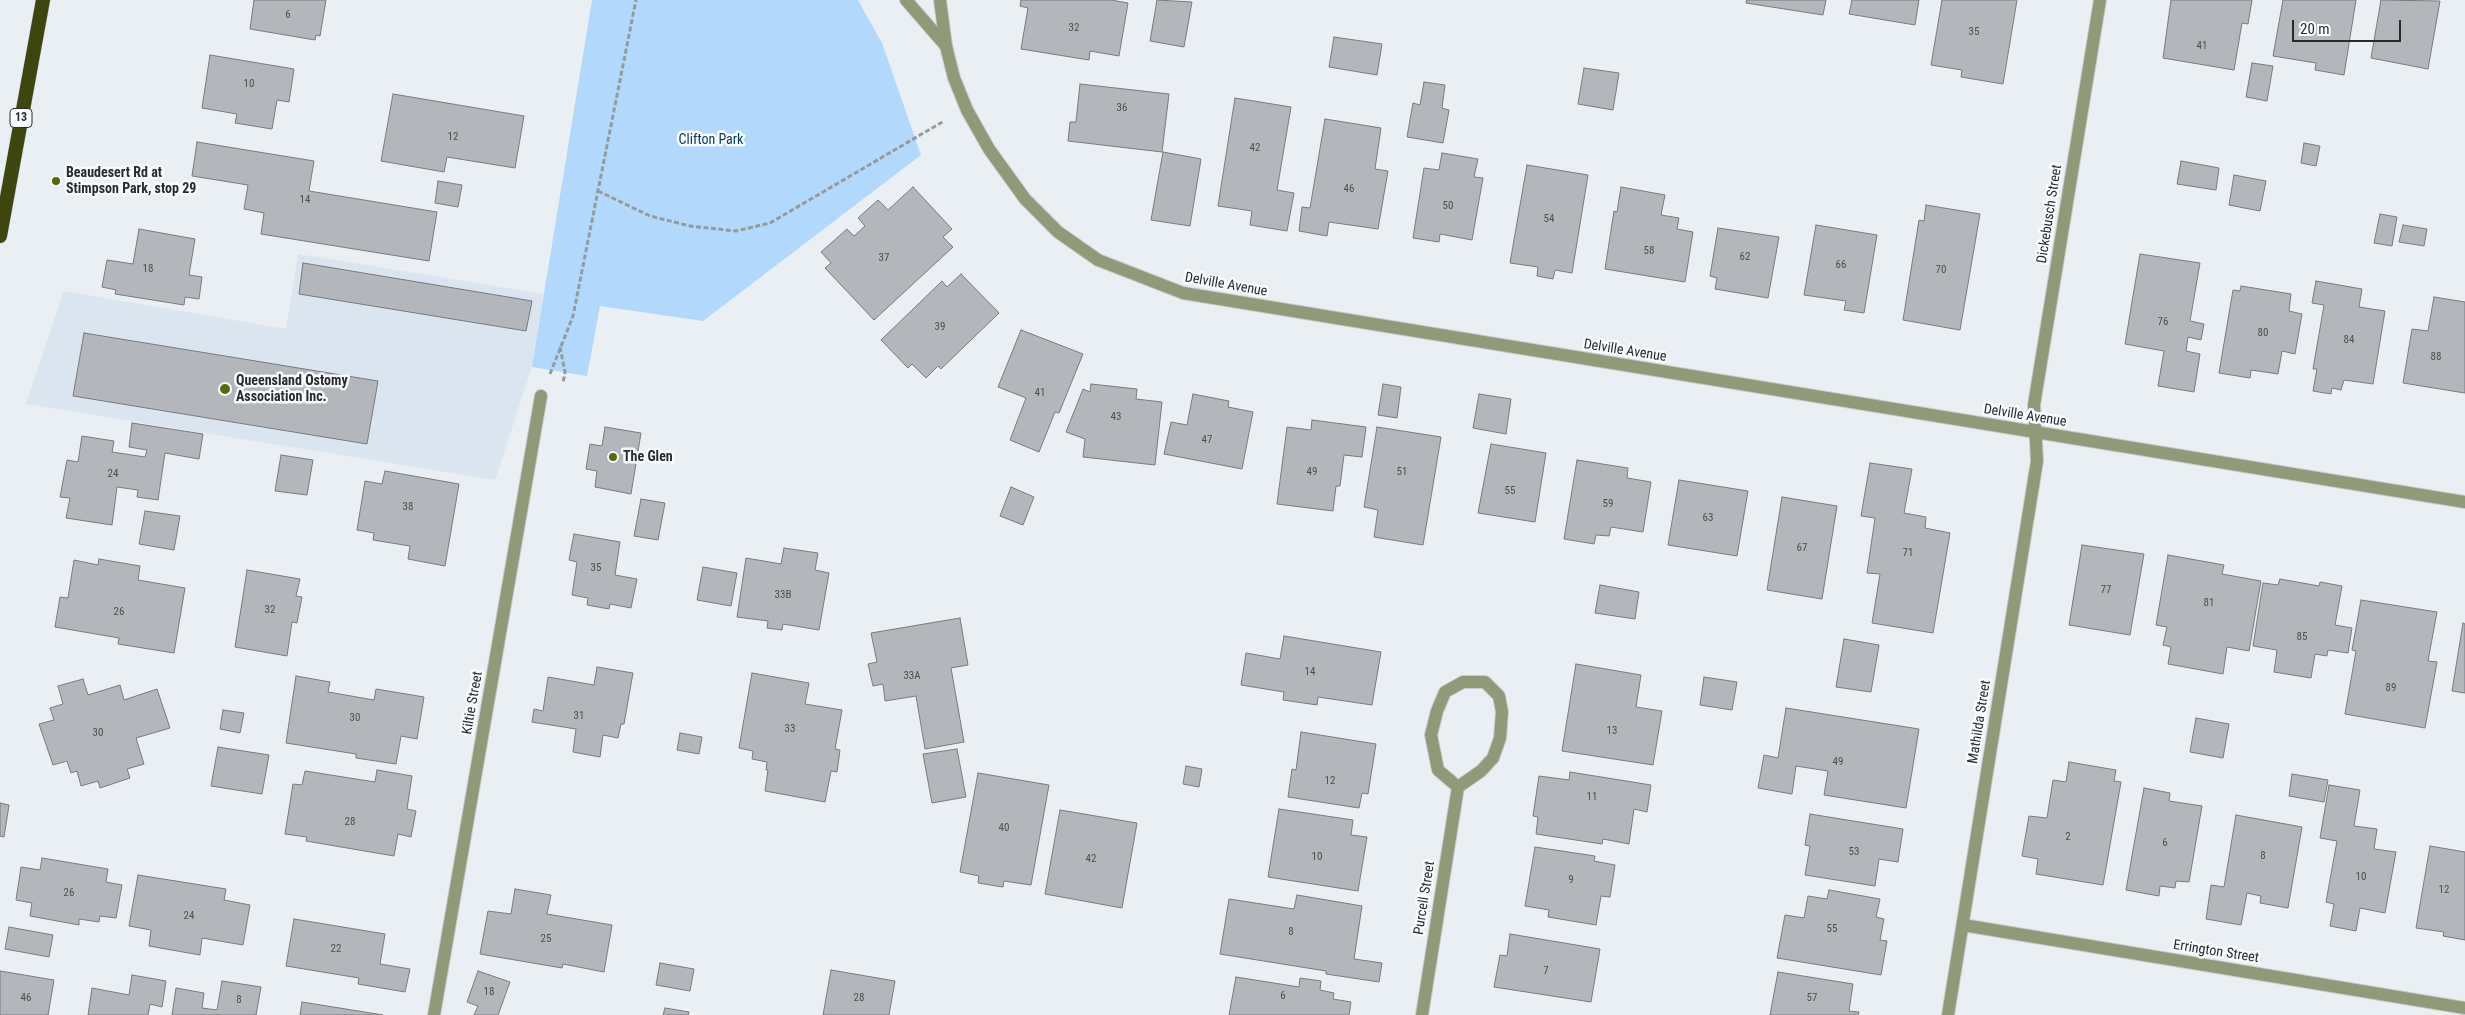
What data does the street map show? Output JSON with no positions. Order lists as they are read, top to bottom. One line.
{"streets":{"highway":["13"],"street":["Dickebusch Street","Delville Avenue","Kiltie Street","Mathilda Street","Purcell Street","Errington Street"]},"crossings":[["Dickebusch Street","Delville Avenue"],["Dickebusch Street","Mathilda Street"],["Delville Avenue","Mathilda Street"],["Mathilda Street","Errington Street"]],"parks":["Clifton Park"],"places":["Beaudesert Rd at Stimpson Park, stop 29","Queensland Ostomy Association Inc.","The Glen"],"house_numbers":["6","32","35","41","10","36","12","42","46","14","50","54","58","62","37","66","18","70","76","39","80","84","88","41","43","47","49","51","24","55","59","38","63","67","71","35","77","33B","81","32","26","85","14","33A","89","31","30","33","13","30","49","12","11","28","40","2","6","53","8","10","42","10","9","12","26","24","55","8","25","22","7","18","6","46","28","57","8"],"scale_bar":"20 m"}
